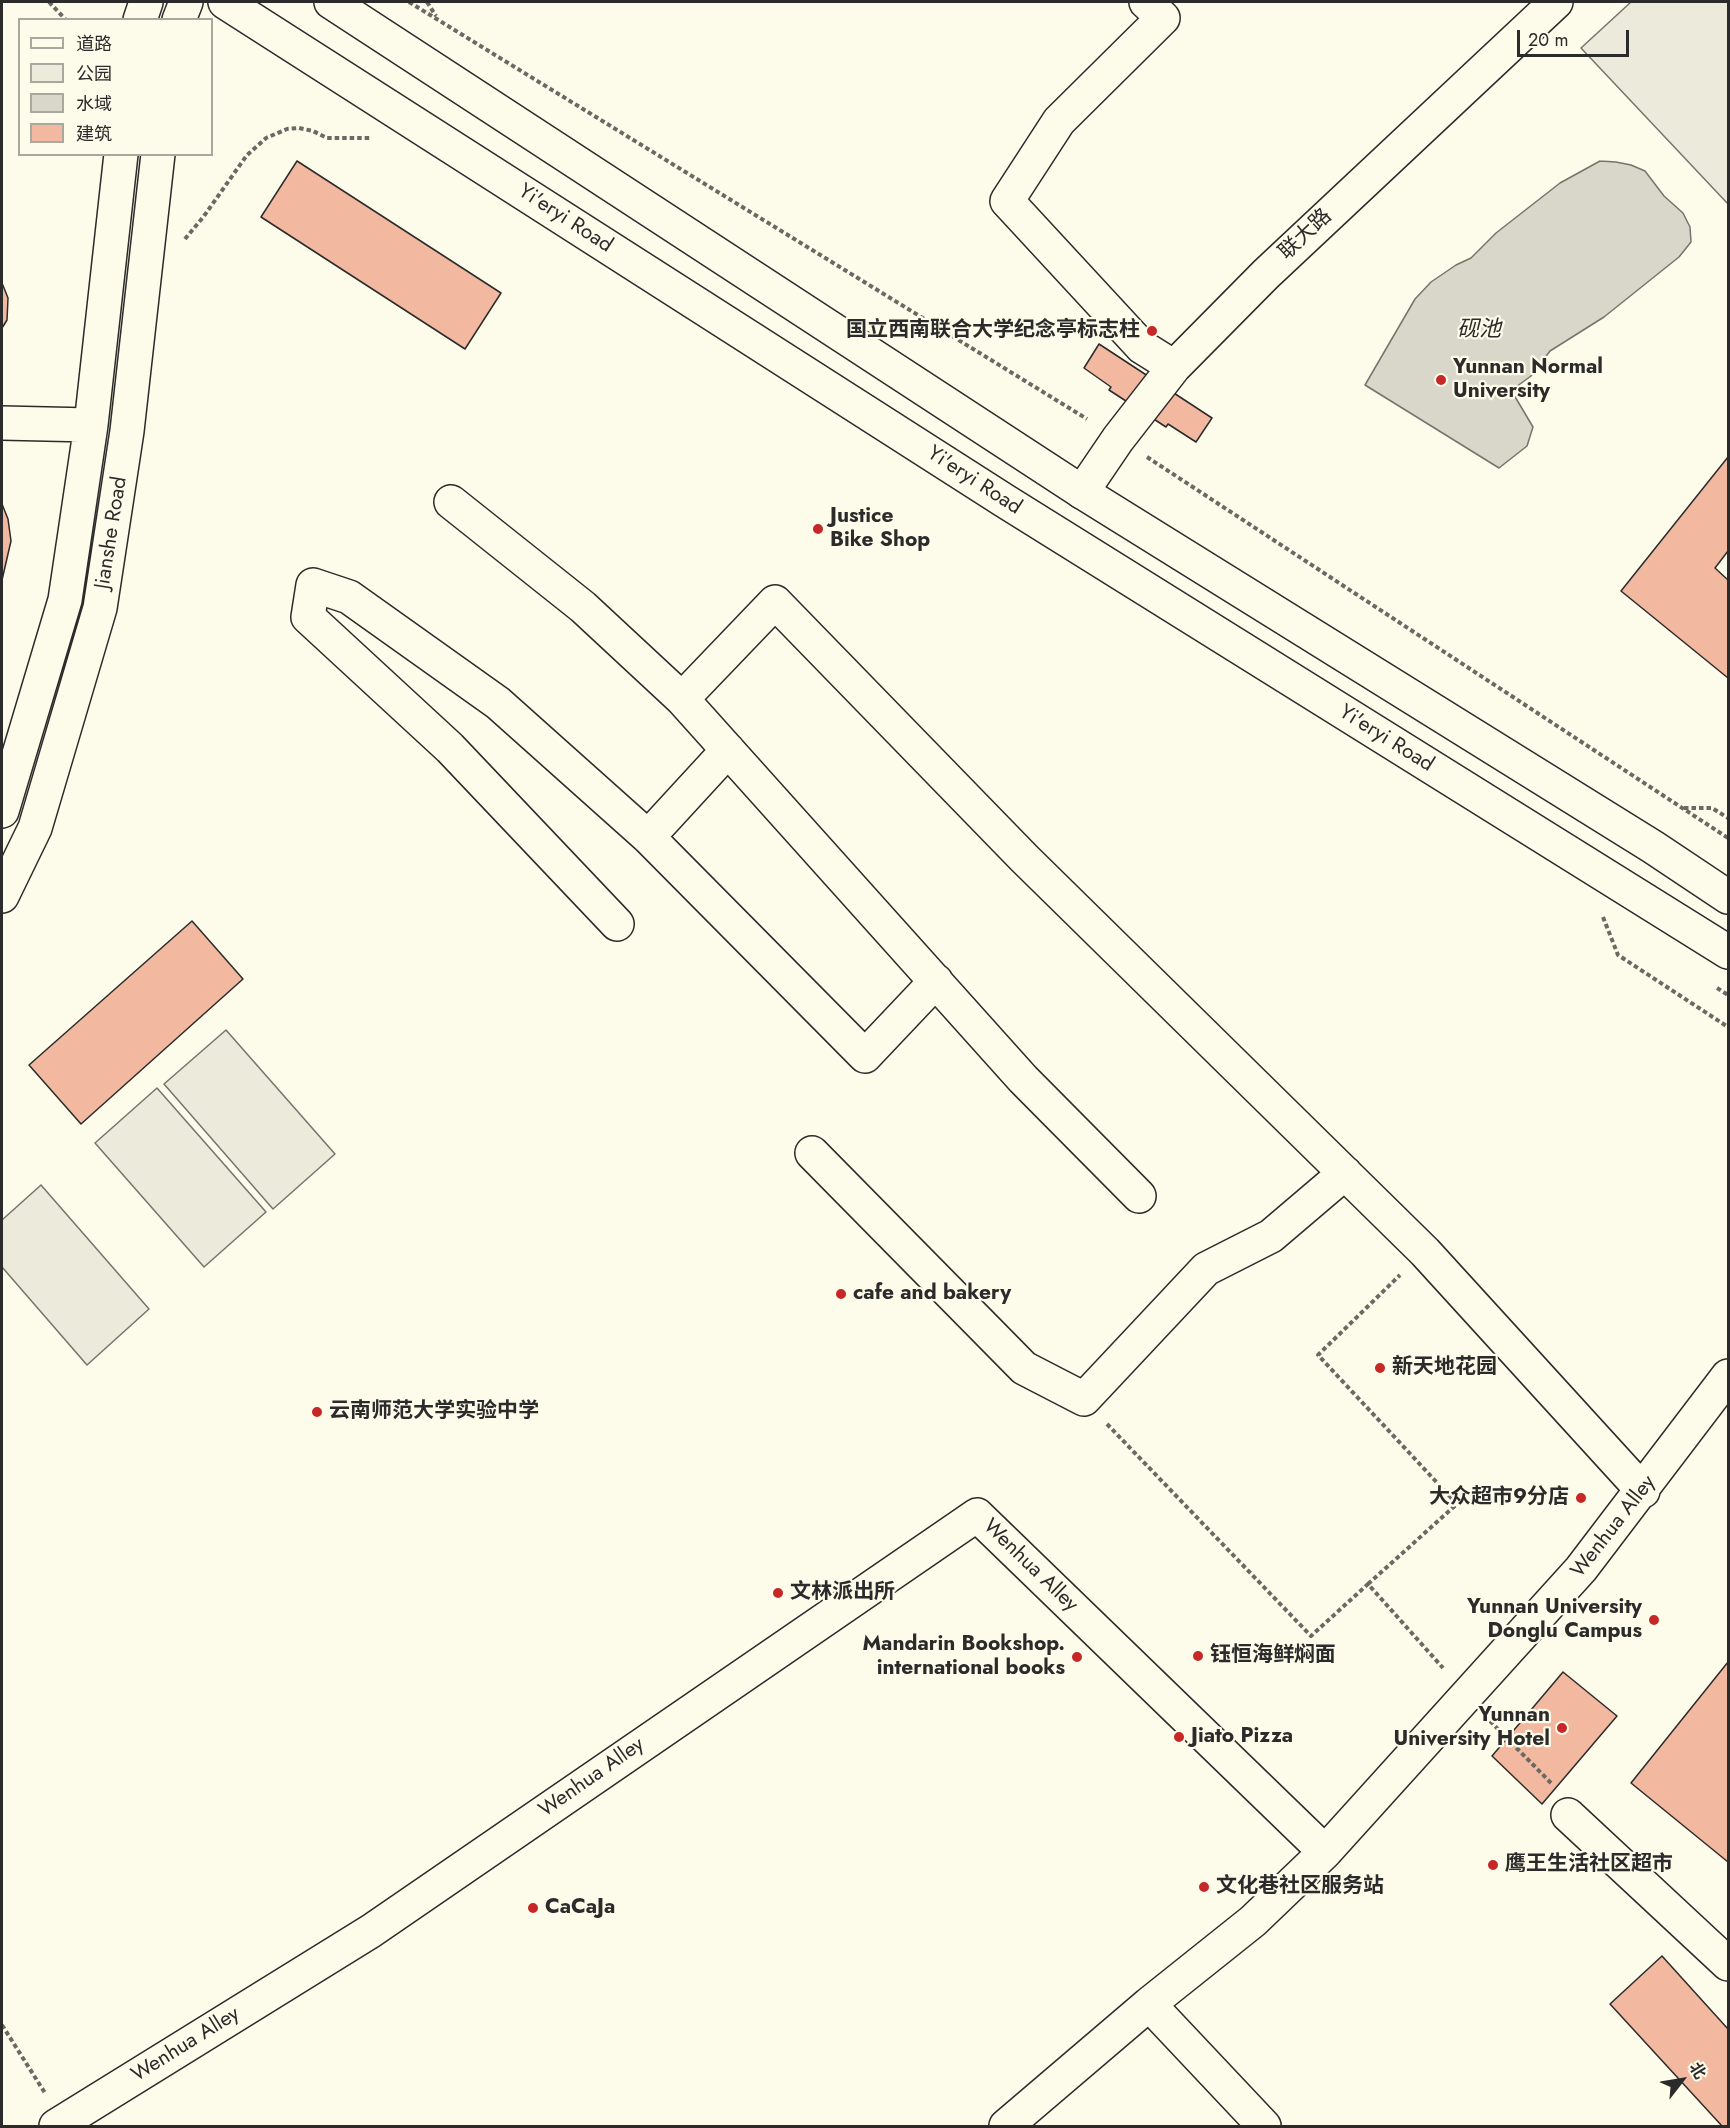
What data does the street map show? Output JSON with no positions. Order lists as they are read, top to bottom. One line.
{"streets":{"street":["Yi'eryi Road","联大路","Jianshe Road","Wenhua Alley"]},"water":["砚池"],"places":["国立西南联合大学纪念亭标志柱","Yunnan Normal University","Justice Bike Shop","cafe and bakery","新天地花园","云南师范大学实验中学","大众超市9分店","文林派出所","Yunnan University Donglu Campus","钰恒海鲜焖面","Mandarin Bookshop. international books","Yunnan University Hotel","Jiato Pizza","鹰王生活社区超市","文化巷社区服务站","CaCaJa"],"legend":["道路","公园","水域","建筑"],"scale_bar":"20 m","north":"top right"}
